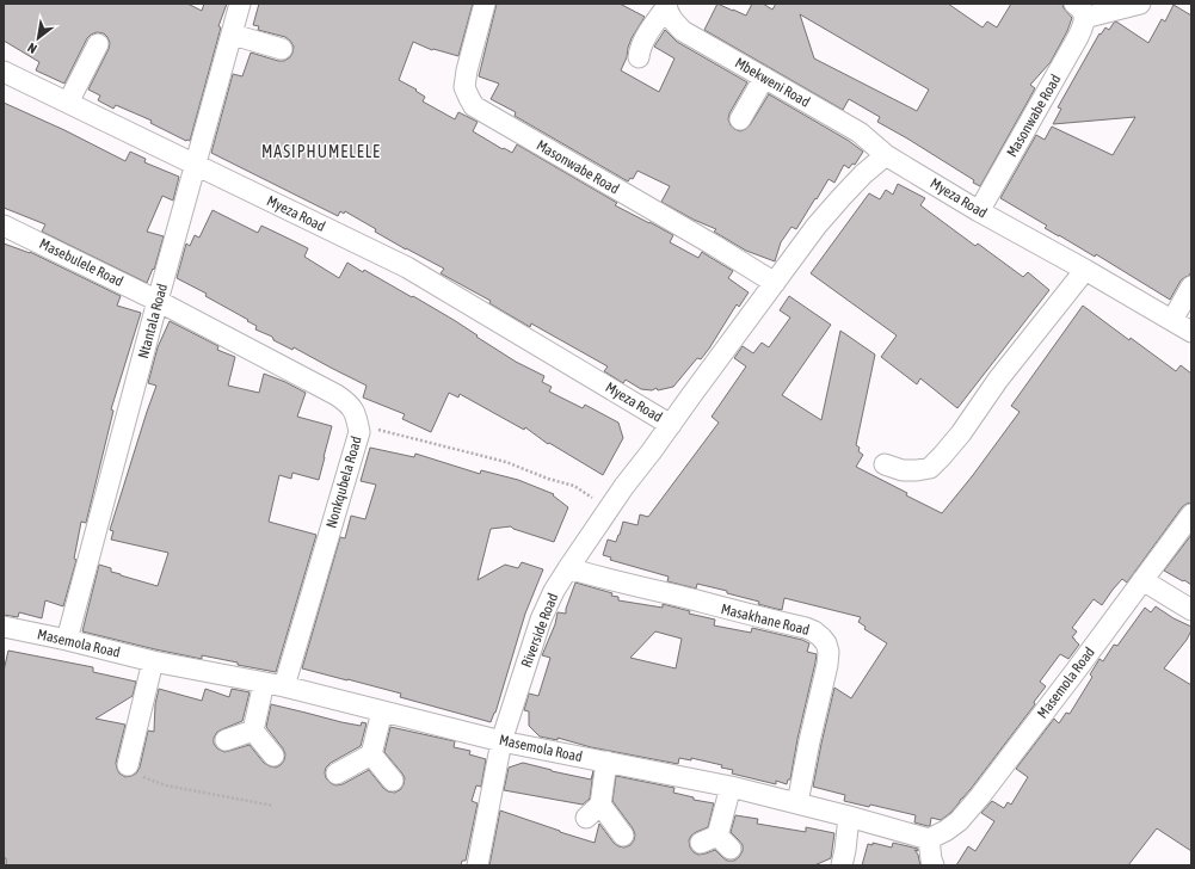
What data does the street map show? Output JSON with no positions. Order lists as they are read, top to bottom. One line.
{"streets":{"street":["Mbekweni Road","Masonwabe Road","Myeza Road","Masebulele Road","Ntantala Road","Nonkqubela Road","Masakhane Road","Riverside Road","Masemola Road"]},"crossings":[["Mbekweni Road","Myeza Road"],["Masonwabe Road","Myeza Road"],["Myeza Road","Ntantala Road"],["Myeza Road","Riverside Road"],["Masebulele Road","Ntantala Road"],["Masebulele Road","Nonkqubela Road"],["Ntantala Road","Nonkqubela Road"],["Ntantala Road","Masemola Road"],["Nonkqubela Road","Masemola Road"],["Masakhane Road","Riverside Road"],["Masakhane Road","Masemola Road"],["Riverside Road","Masemola Road"]],"districts":["MASIPHUMELELE"],"north":"bottom left"}
